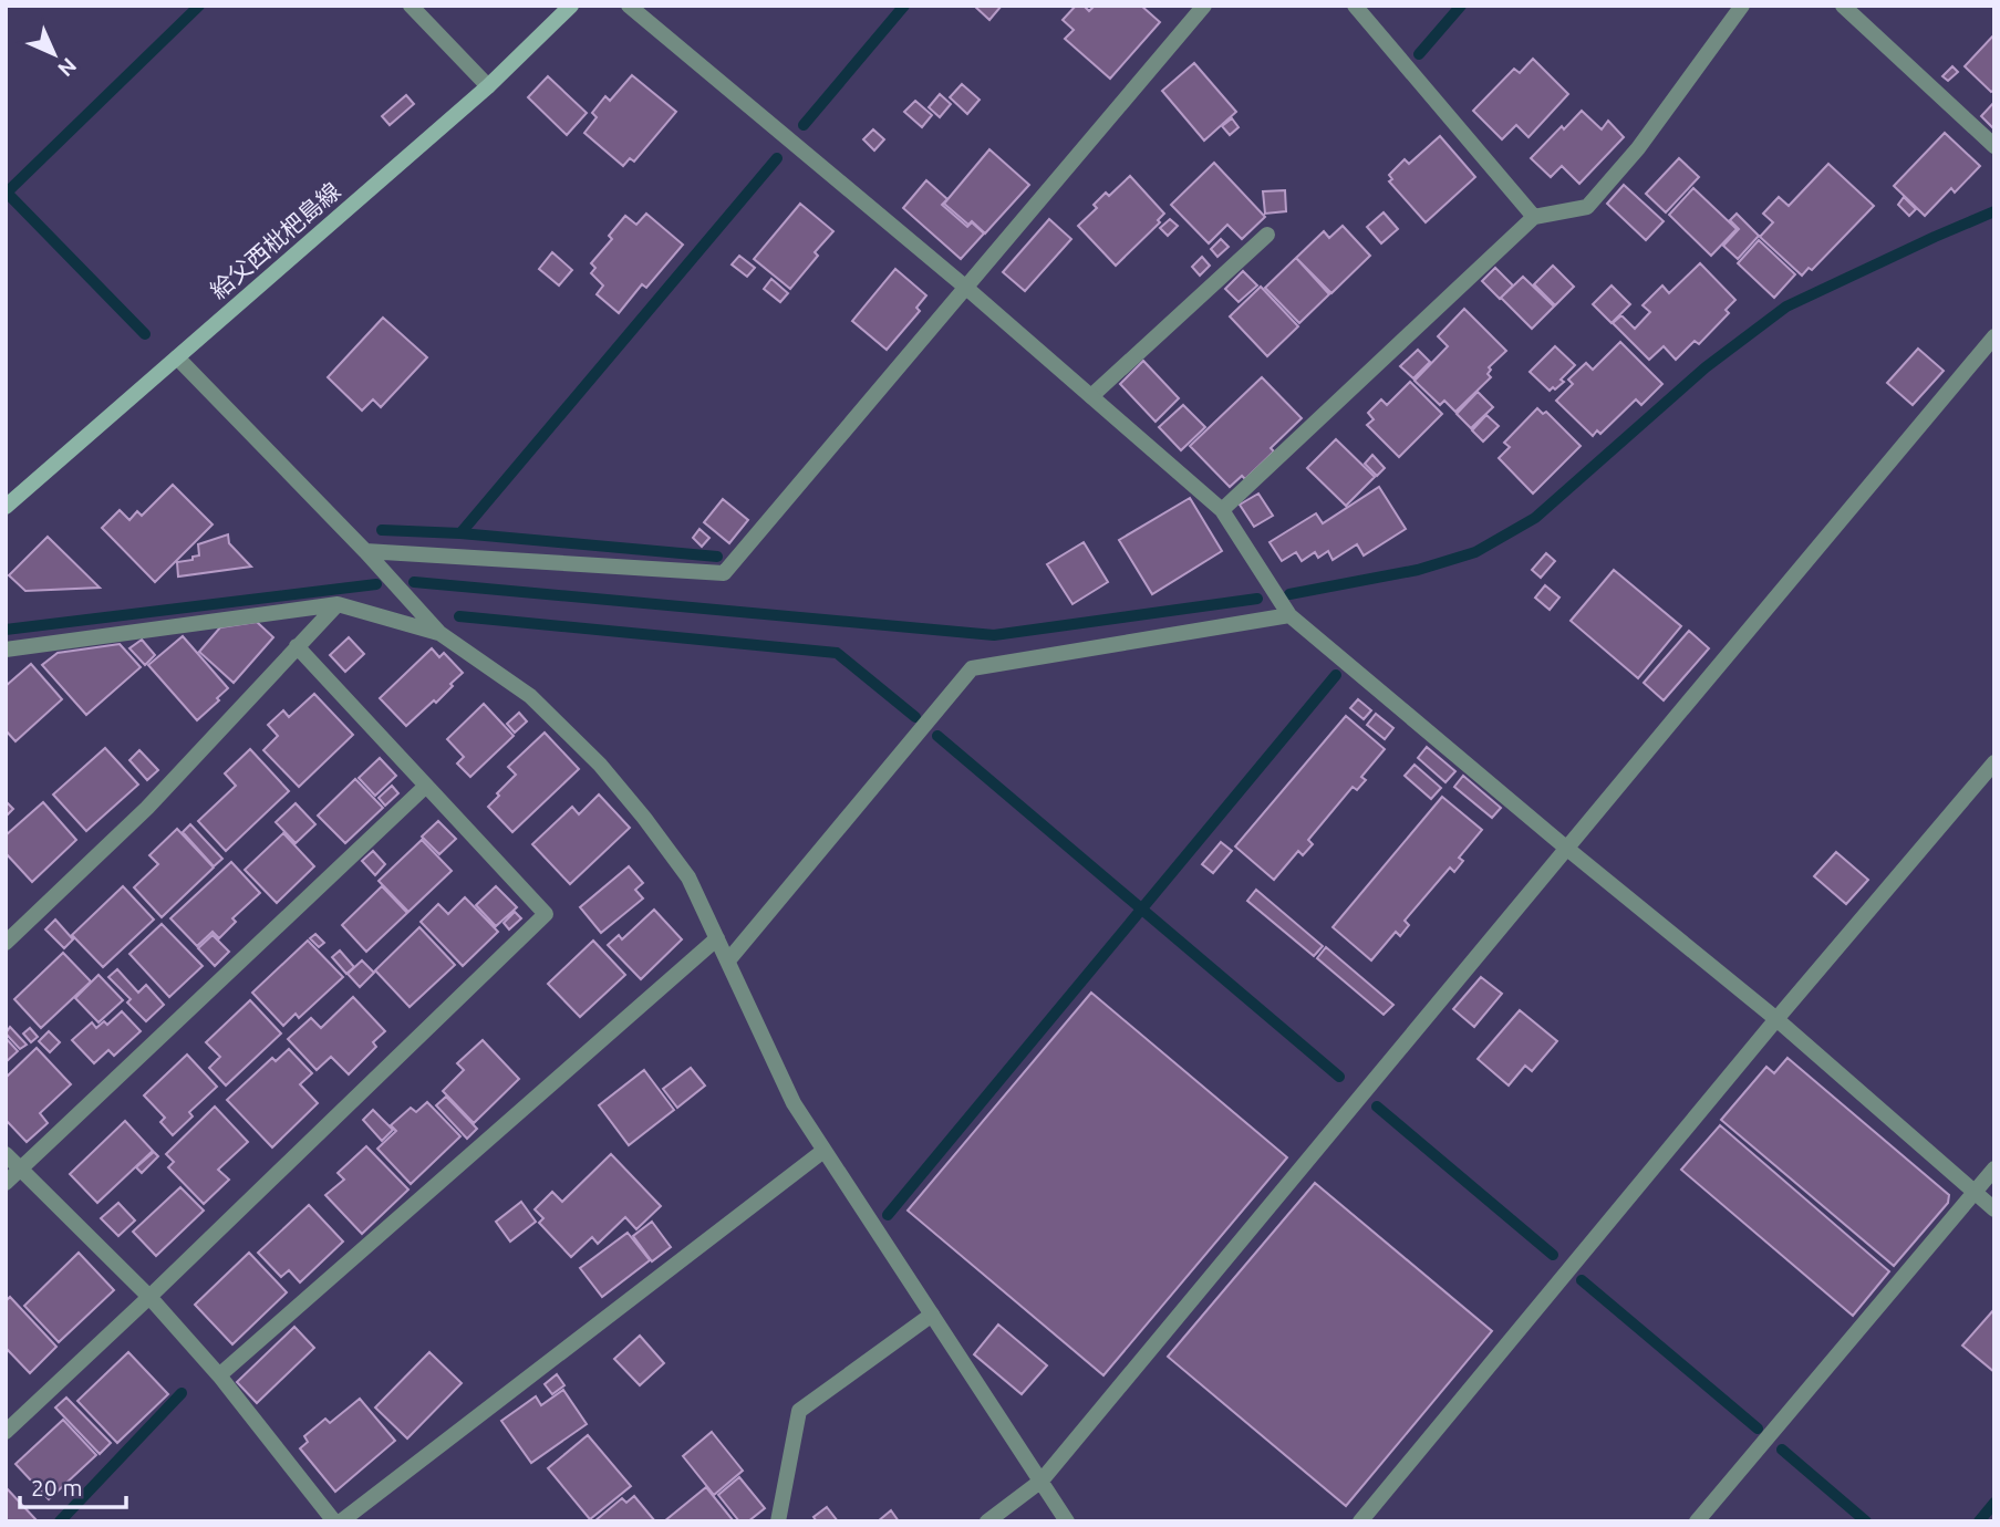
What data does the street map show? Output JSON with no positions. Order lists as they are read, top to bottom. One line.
{"streets":{"main road":["給父西枇杷島線"]},"scale_bar":"20 m","north":"bottom right"}
